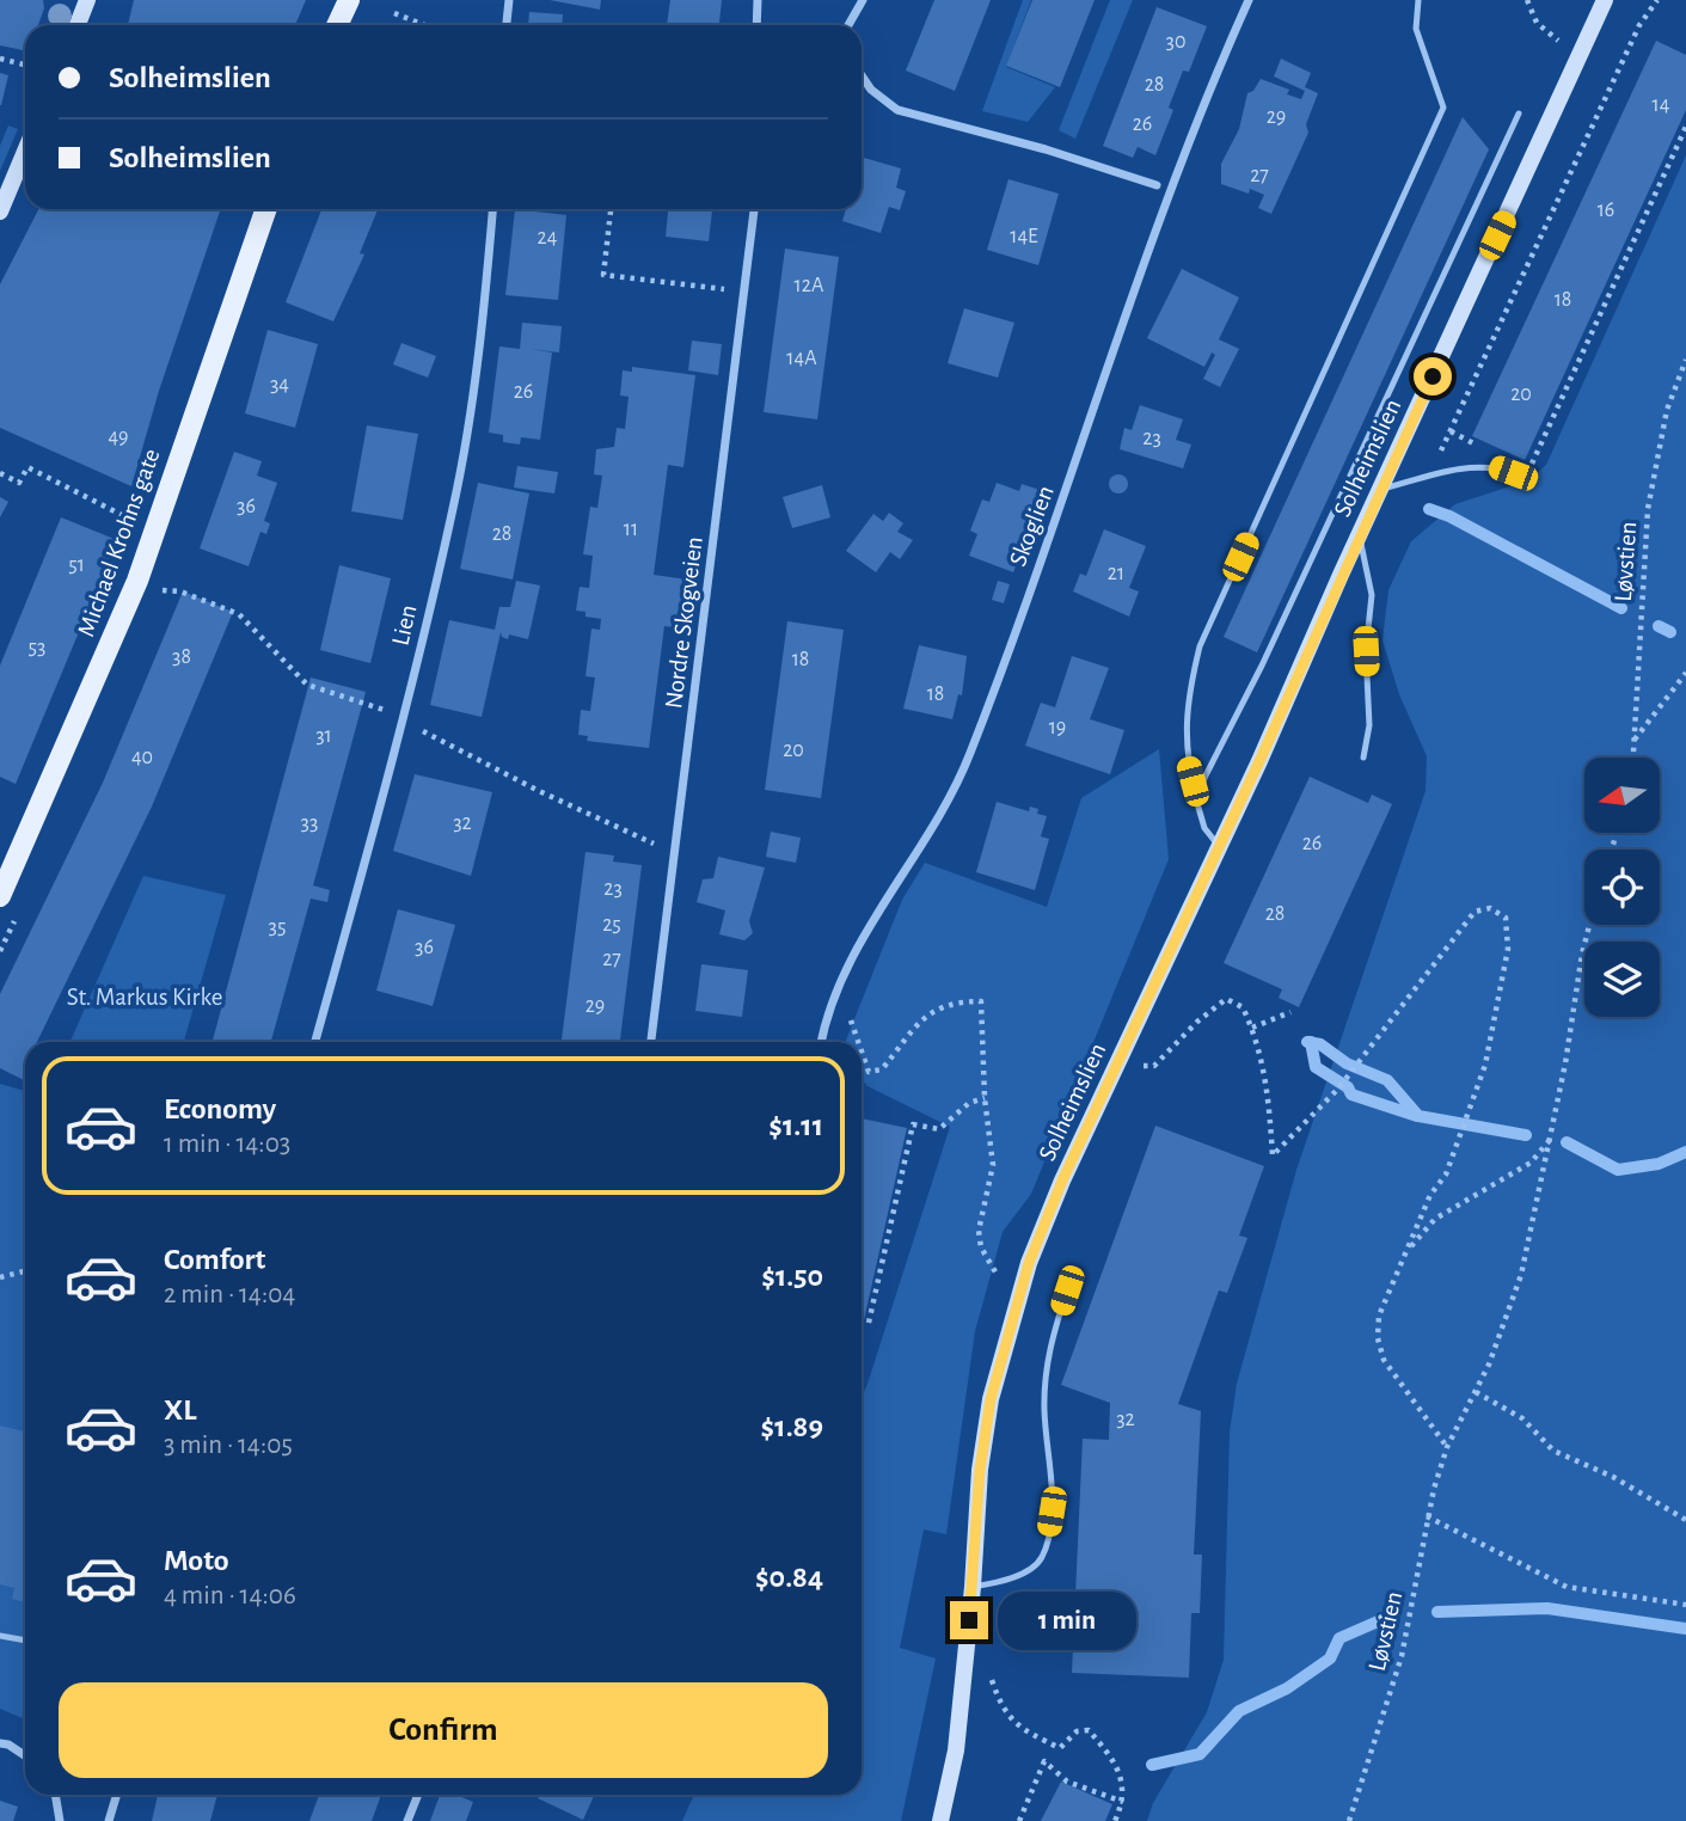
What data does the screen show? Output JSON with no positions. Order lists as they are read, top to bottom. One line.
{"streets":{"main road":["Michael Krohns gate"],"street":["Solheimslien","Skoglien","Nordre Skogveien","Lien"],"path":["Løvstien"]},"parks":["St. Markus Kirke"],"house_numbers":["30","28","14","29","26","27","16","14E","24","12A","18","14A","34","26","20","49","23","36","11","28","51","21","53","38","18","18","19","31","20","40","33","32","26","23","28","25","35","36","27","29","32"],"north":"left","page":{"banner":["Solheimslien","Solheimslien"],"list":[{"name":"Economy","note":"1 min · 14:03","value":"$1.11"},{"name":"Comfort","note":"2 min · 14:04","value":"$1.50"},{"name":"XL","note":"3 min · 14:05","value":"$1.89"},{"name":"Moto","note":"4 min · 14:06","value":"$0.84"}],"bubble":"1 min","buttons":"Confirm"}}
